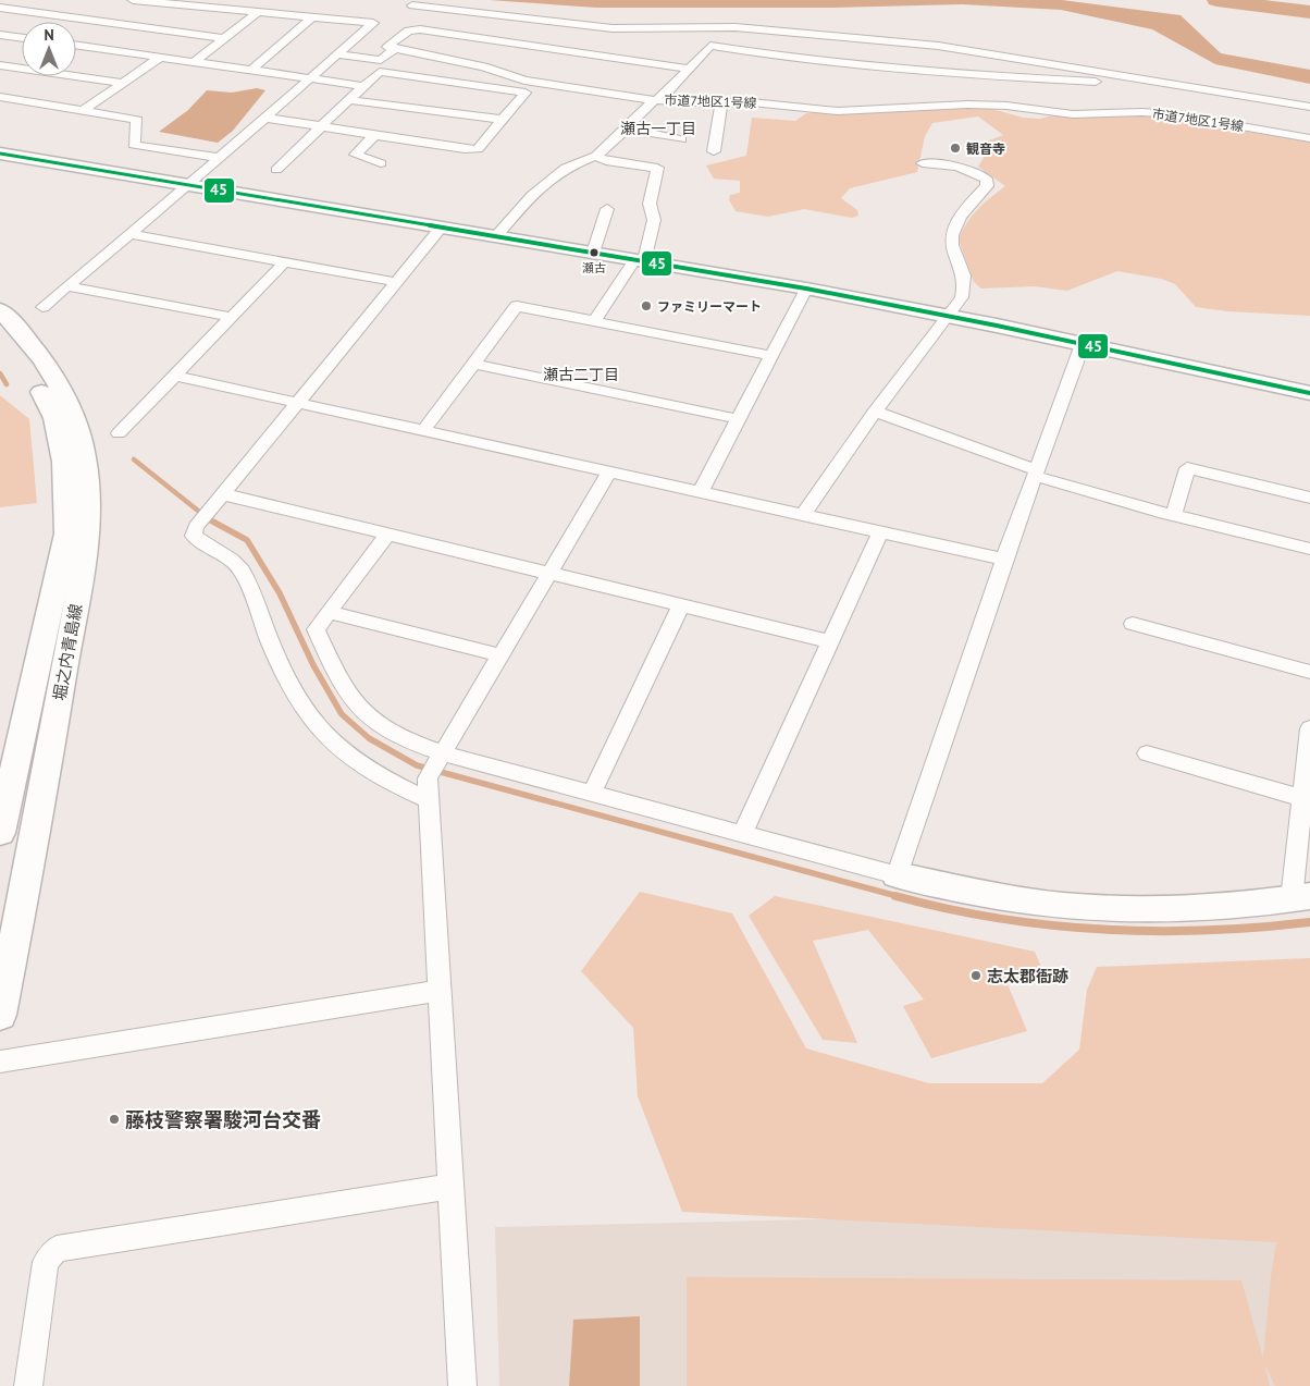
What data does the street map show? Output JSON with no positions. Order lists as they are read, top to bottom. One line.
{"streets":{"street":["市道7地区1号線","堀之内青島線"]},"districts":["瀬古一丁目","瀬古二丁目"],"places":["観音寺","瀬古","ファミリーマート","志太郡衙跡","藤枝警察署駿河台交番"],"lines":["transit line 45"],"north":"top"}
